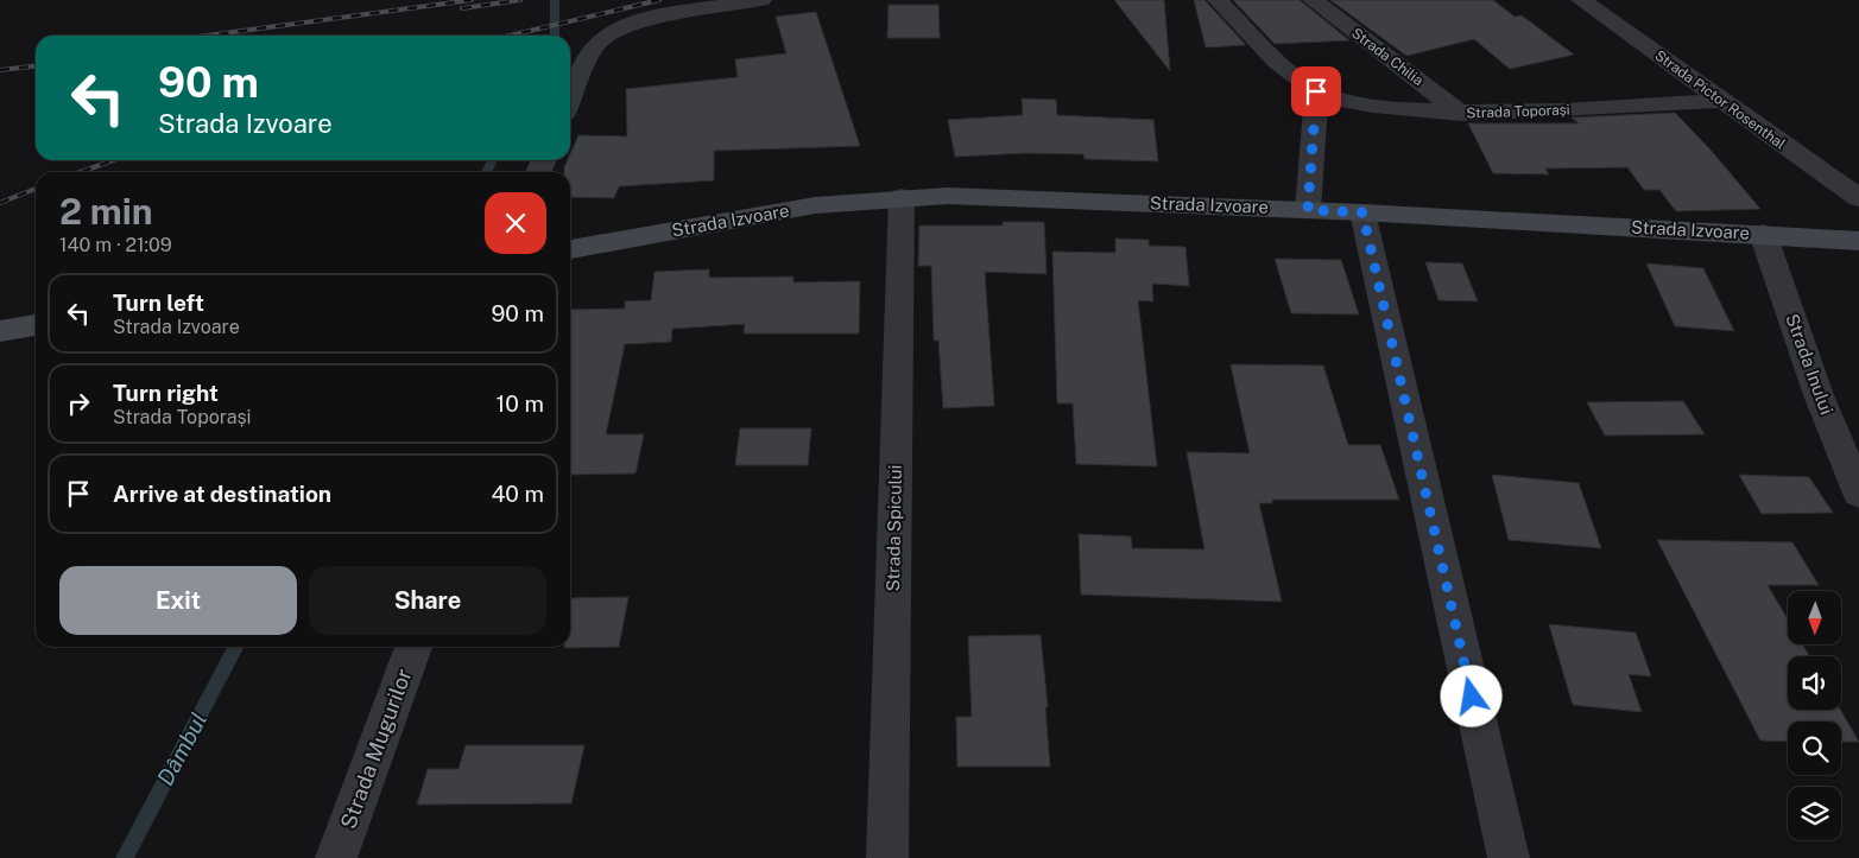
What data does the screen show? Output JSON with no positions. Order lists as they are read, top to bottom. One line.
{"streets":{"street":["Strada Chilia","Strada Pictor Rosenthal","Strada Toporași","Strada Izvoare","Strada Inului","Strada Spicului","Strada Mugurilor"]},"crossings":[["Strada Chilia","Strada Toporași"],["Strada Pictor Rosenthal","Strada Toporași"],["Strada Izvoare","Strada Inului"],["Strada Izvoare","Strada Spicului"]],"water":["Dâmbul"],"north":"bottom","page":{"turn":["90 m","Strada Izvoare"],"heading":["2 min","140 m · 21:09"],"list":[{"name":"Turn left","note":"Strada Izvoare","value":"90 m"},{"name":"Turn right","note":"Strada Toporași","value":"10 m"},{"name":"Arrive at destination","value":"40 m"}],"buttons":["Exit","Share"]}}
